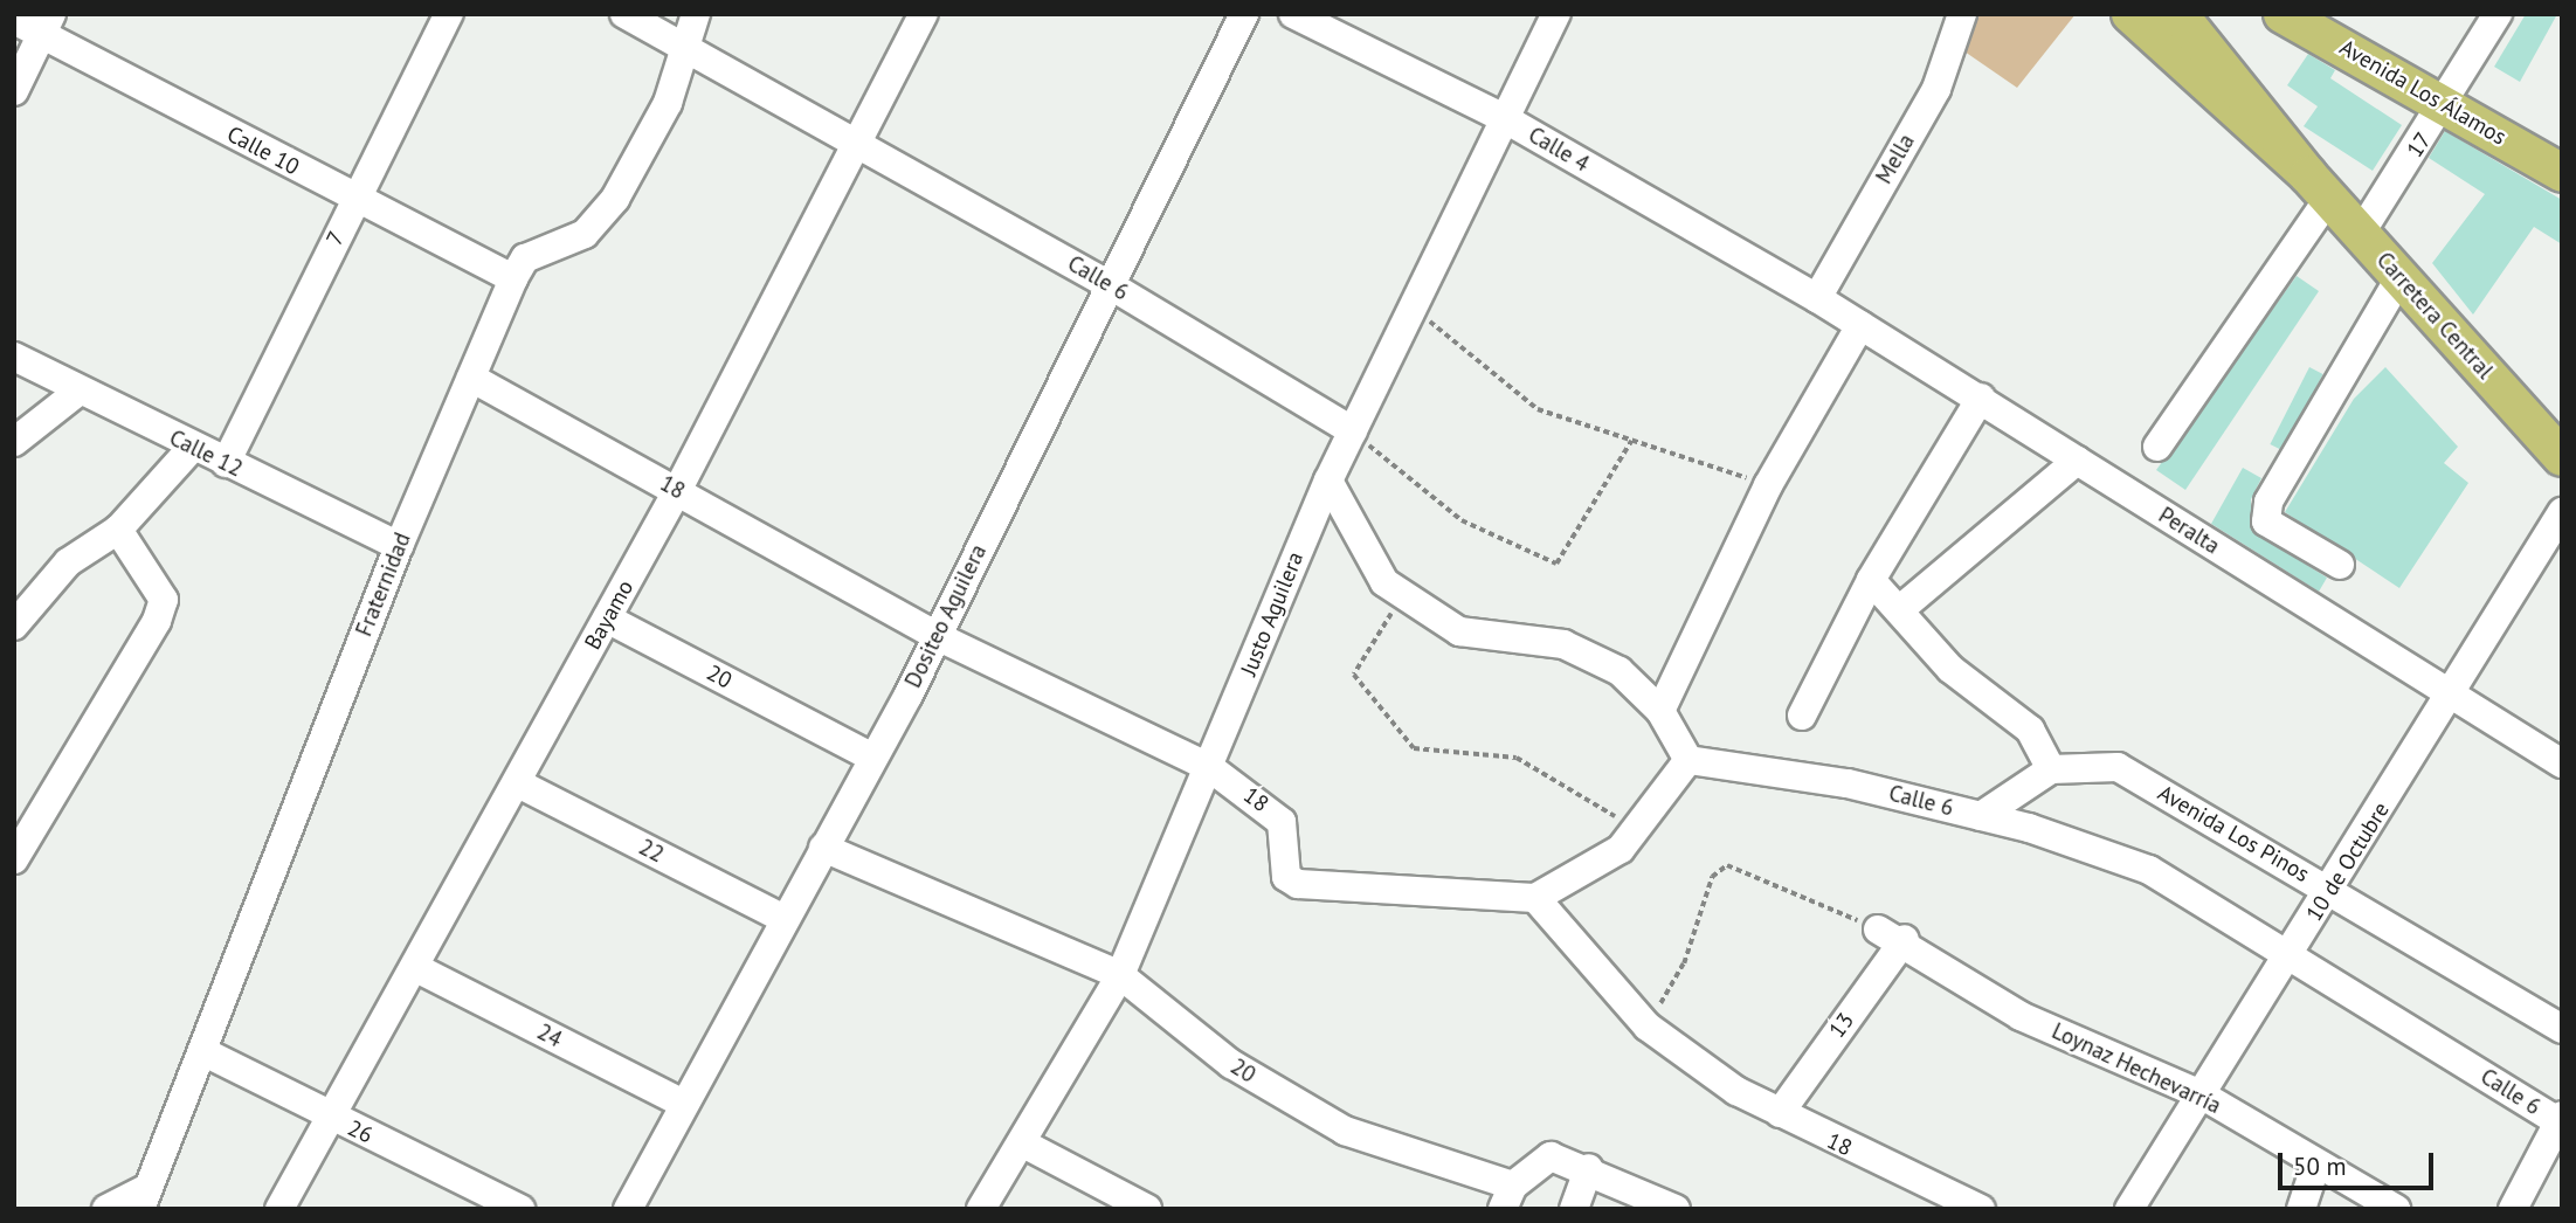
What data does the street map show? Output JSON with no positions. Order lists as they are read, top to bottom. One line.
{"streets":{"main road":["Avenida Los Álamos","Carretera Central"],"street":["17","Calle 4","Calle 10","Mella","7","Calle 6","Calle 12","18","Peralta","Fraternidad","Justo Aguilera","Bayamo","Dositeo Aguilera","20","Avenida Los Pinos","22","10 de Octubre","13","24","Loynaz Hechevarría","26"]},"crossings":[["Avenida Los Álamos","17"],["17","Carretera Central"],["Calle 4","Mella"],["Calle 4","Peralta"],["Calle 4","Justo Aguilera"],["Calle 10","7"],["Calle 10","Fraternidad"],["Mella","Peralta"],["7","Calle 12"],["Calle 6","Fraternidad"],["Calle 6","Justo Aguilera"],["Calle 6","Bayamo"],["Calle 6","Dositeo Aguilera"],["Calle 6","10 de Octubre"],["Calle 12","Fraternidad"],["18","Fraternidad"],["18","Justo Aguilera"],["18","Bayamo"],["18","Dositeo Aguilera"],["18","13"],["Peralta","10 de Octubre"],["Fraternidad","26"],["Justo Aguilera","20"],["Bayamo","20"],["Bayamo","22"],["Bayamo","24"],["Bayamo","26"],["Dositeo Aguilera","20"],["Dositeo Aguilera","22"],["Dositeo Aguilera","24"],["Avenida Los Pinos","10 de Octubre"],["10 de Octubre","Loynaz Hechevarría"],["13","Loynaz Hechevarría"]],"scale_bar":"50 m"}
